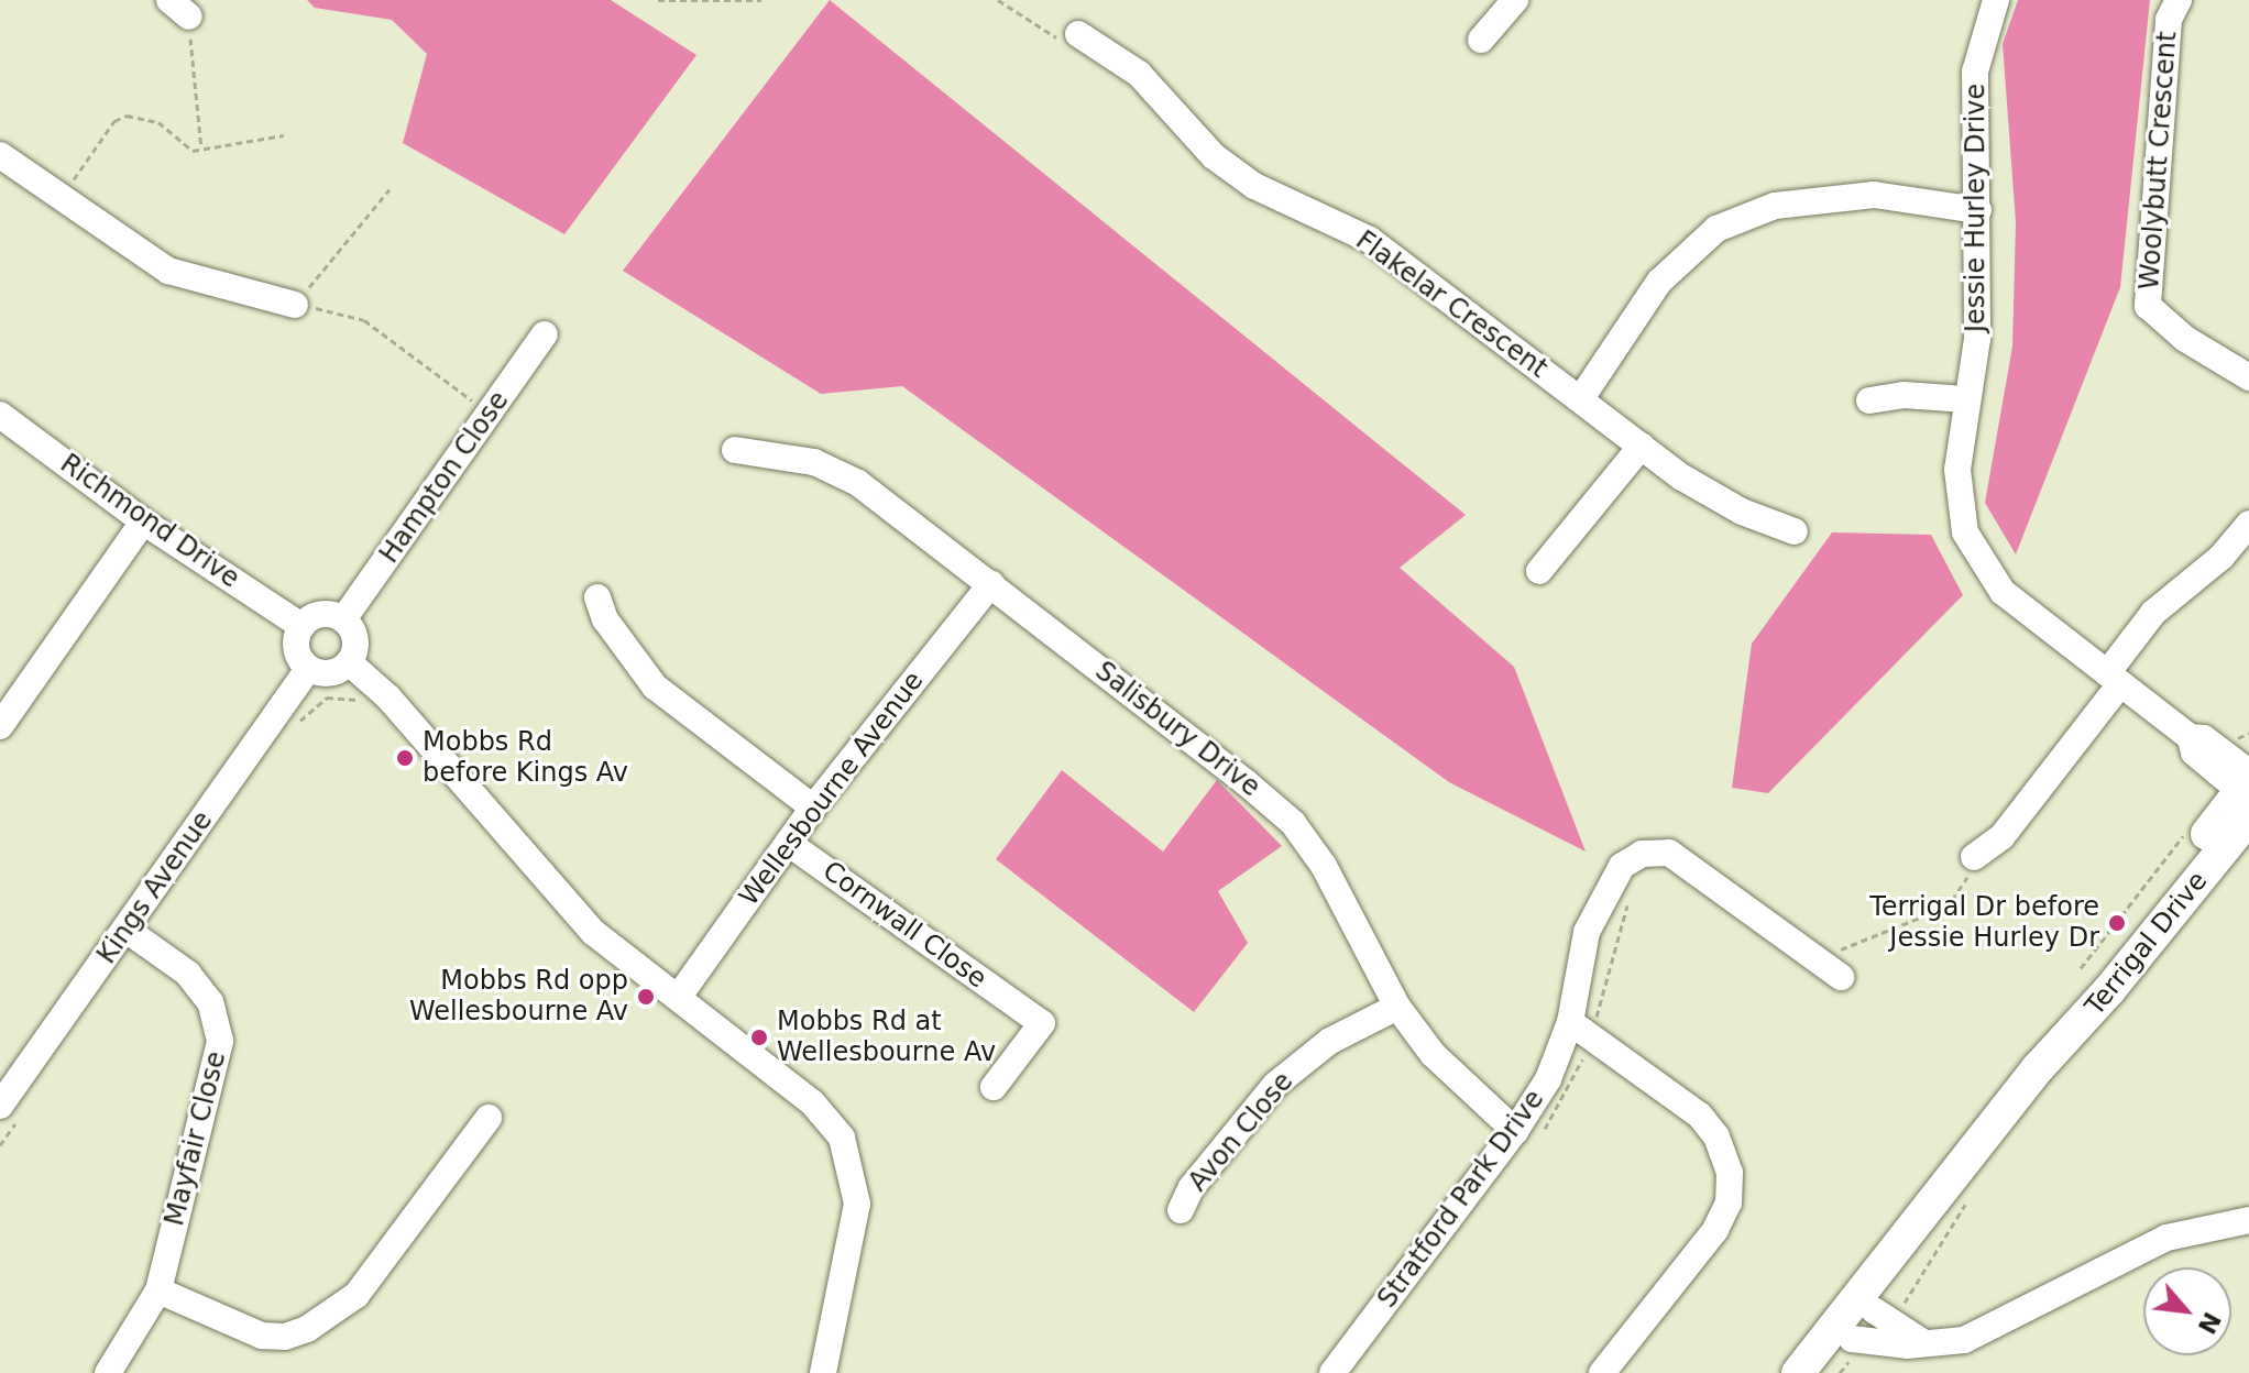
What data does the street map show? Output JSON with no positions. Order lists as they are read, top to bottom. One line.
{"streets":{"main road":["Terrigal Drive"],"street":["Woolybutt Crescent","Jessie Hurley Drive","Flakelar Crescent","Hampton Close","Richmond Drive","Salisbury Drive","Wellesbourne Avenue","Kings Avenue","Cornwall Close","Avon Close","Mayfair Close","Stratford Park Drive"]},"crossings":[["Jessie Hurley Drive","Terrigal Drive"],["Hampton Close","Richmond Drive"],["Hampton Close","Kings Avenue"],["Richmond Drive","Kings Avenue"],["Salisbury Drive","Wellesbourne Avenue"],["Salisbury Drive","Avon Close"],["Salisbury Drive","Stratford Park Drive"],["Wellesbourne Avenue","Cornwall Close"],["Kings Avenue","Mayfair Close"]],"places":["Mobbs Rd before Kings Av","Terrigal Dr before Jessie Hurley Dr","Mobbs Rd opp Wellesbourne Av","Mobbs Rd at Wellesbourne Av"],"north":"bottom right"}
